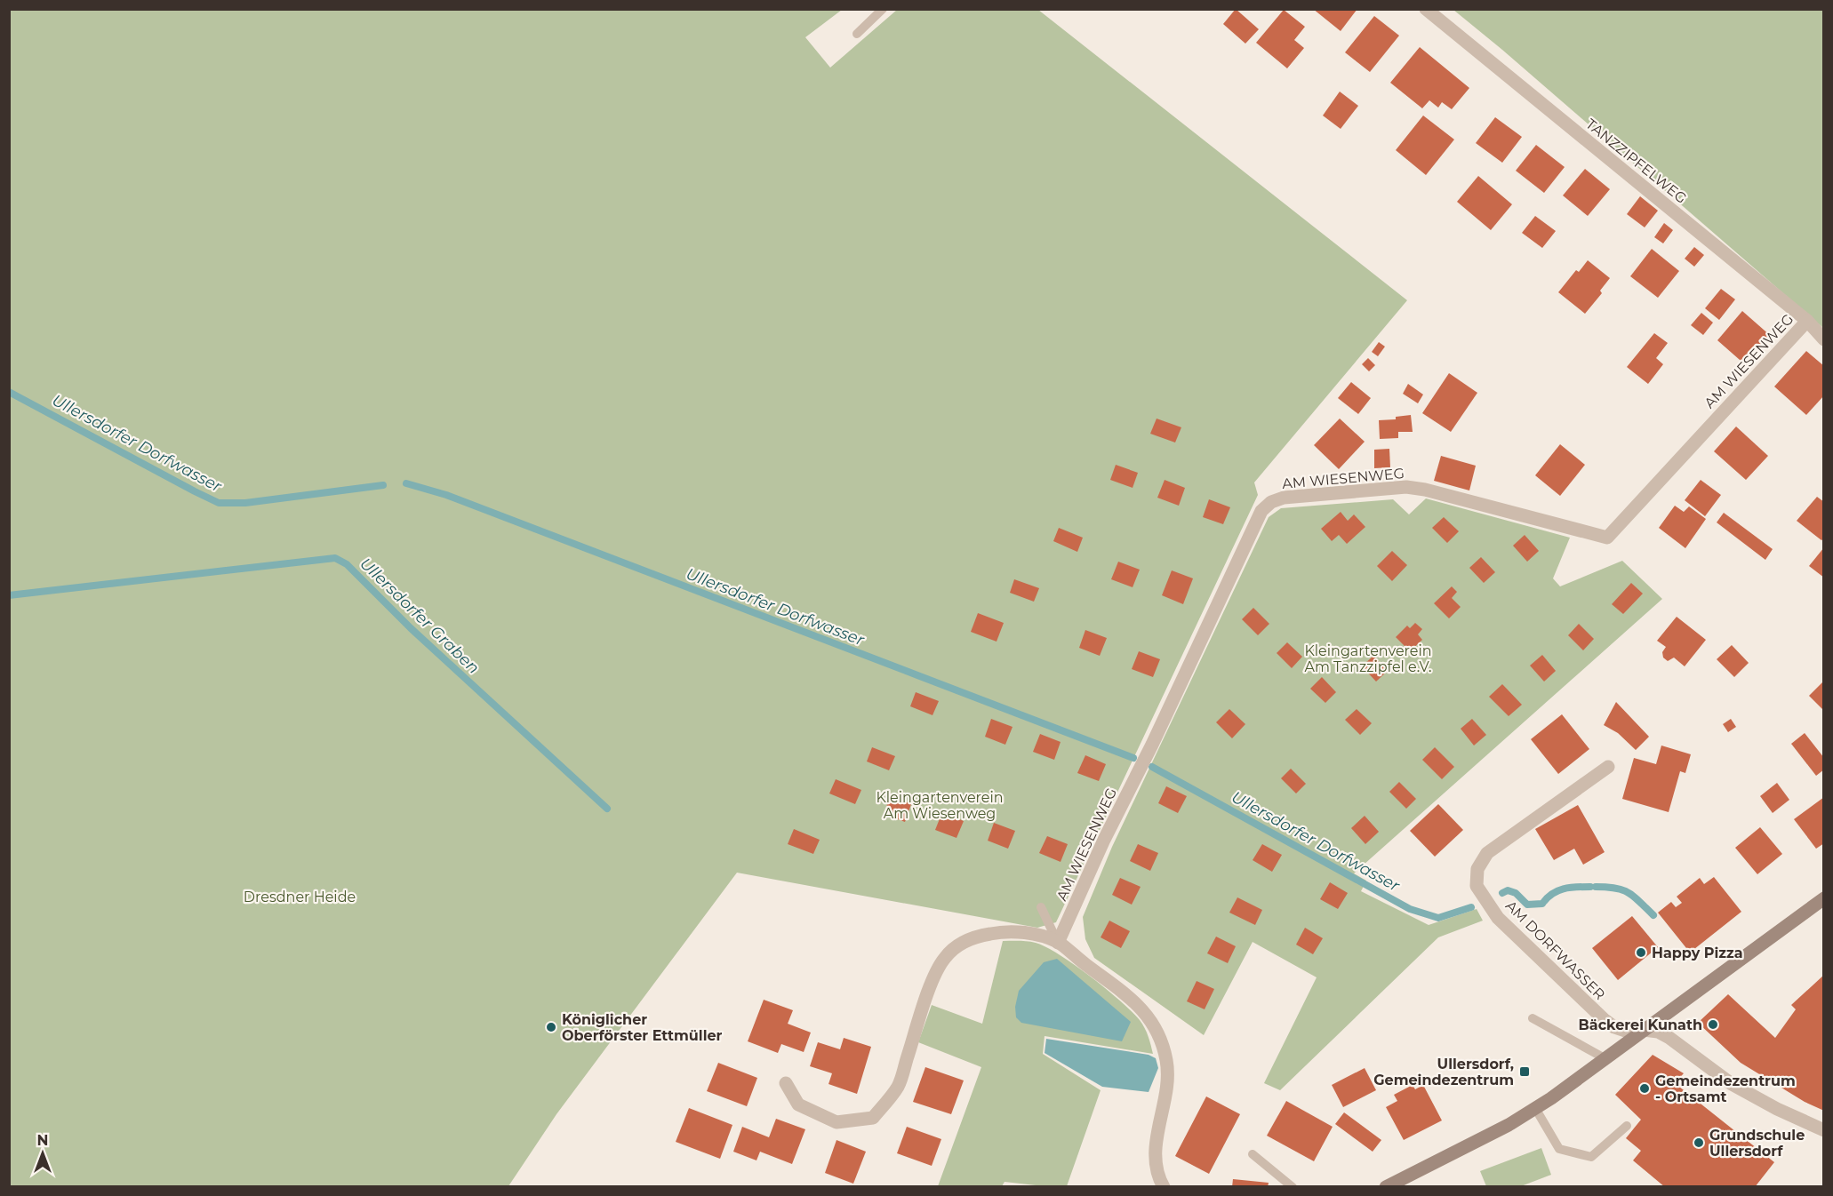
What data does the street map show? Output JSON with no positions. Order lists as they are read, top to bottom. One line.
{"streets":{"street":["TANZZIPFELWEG","AM WIESENWEG","AM DORFWASSER"]},"crossings":[["TANZZIPFELWEG","AM WIESENWEG"]],"water":["Ullersdorfer Dorfwasser","Ullersdorfer Graben"],"parks":["Kleingartenverein Am Tanzzipfel e.V.","Kleingartenverein Am Wiesenweg","Dresdner Heide"],"places":{"other":["Happy Pizza","Bäckerei Kunath","Königlicher Oberförster Ettmüller","Gemeindezentrum - Ortsamt","Grundschule Ullersdorf"],"transit":["Ullersdorf, Gemeindezentrum"]},"north":"top"}
